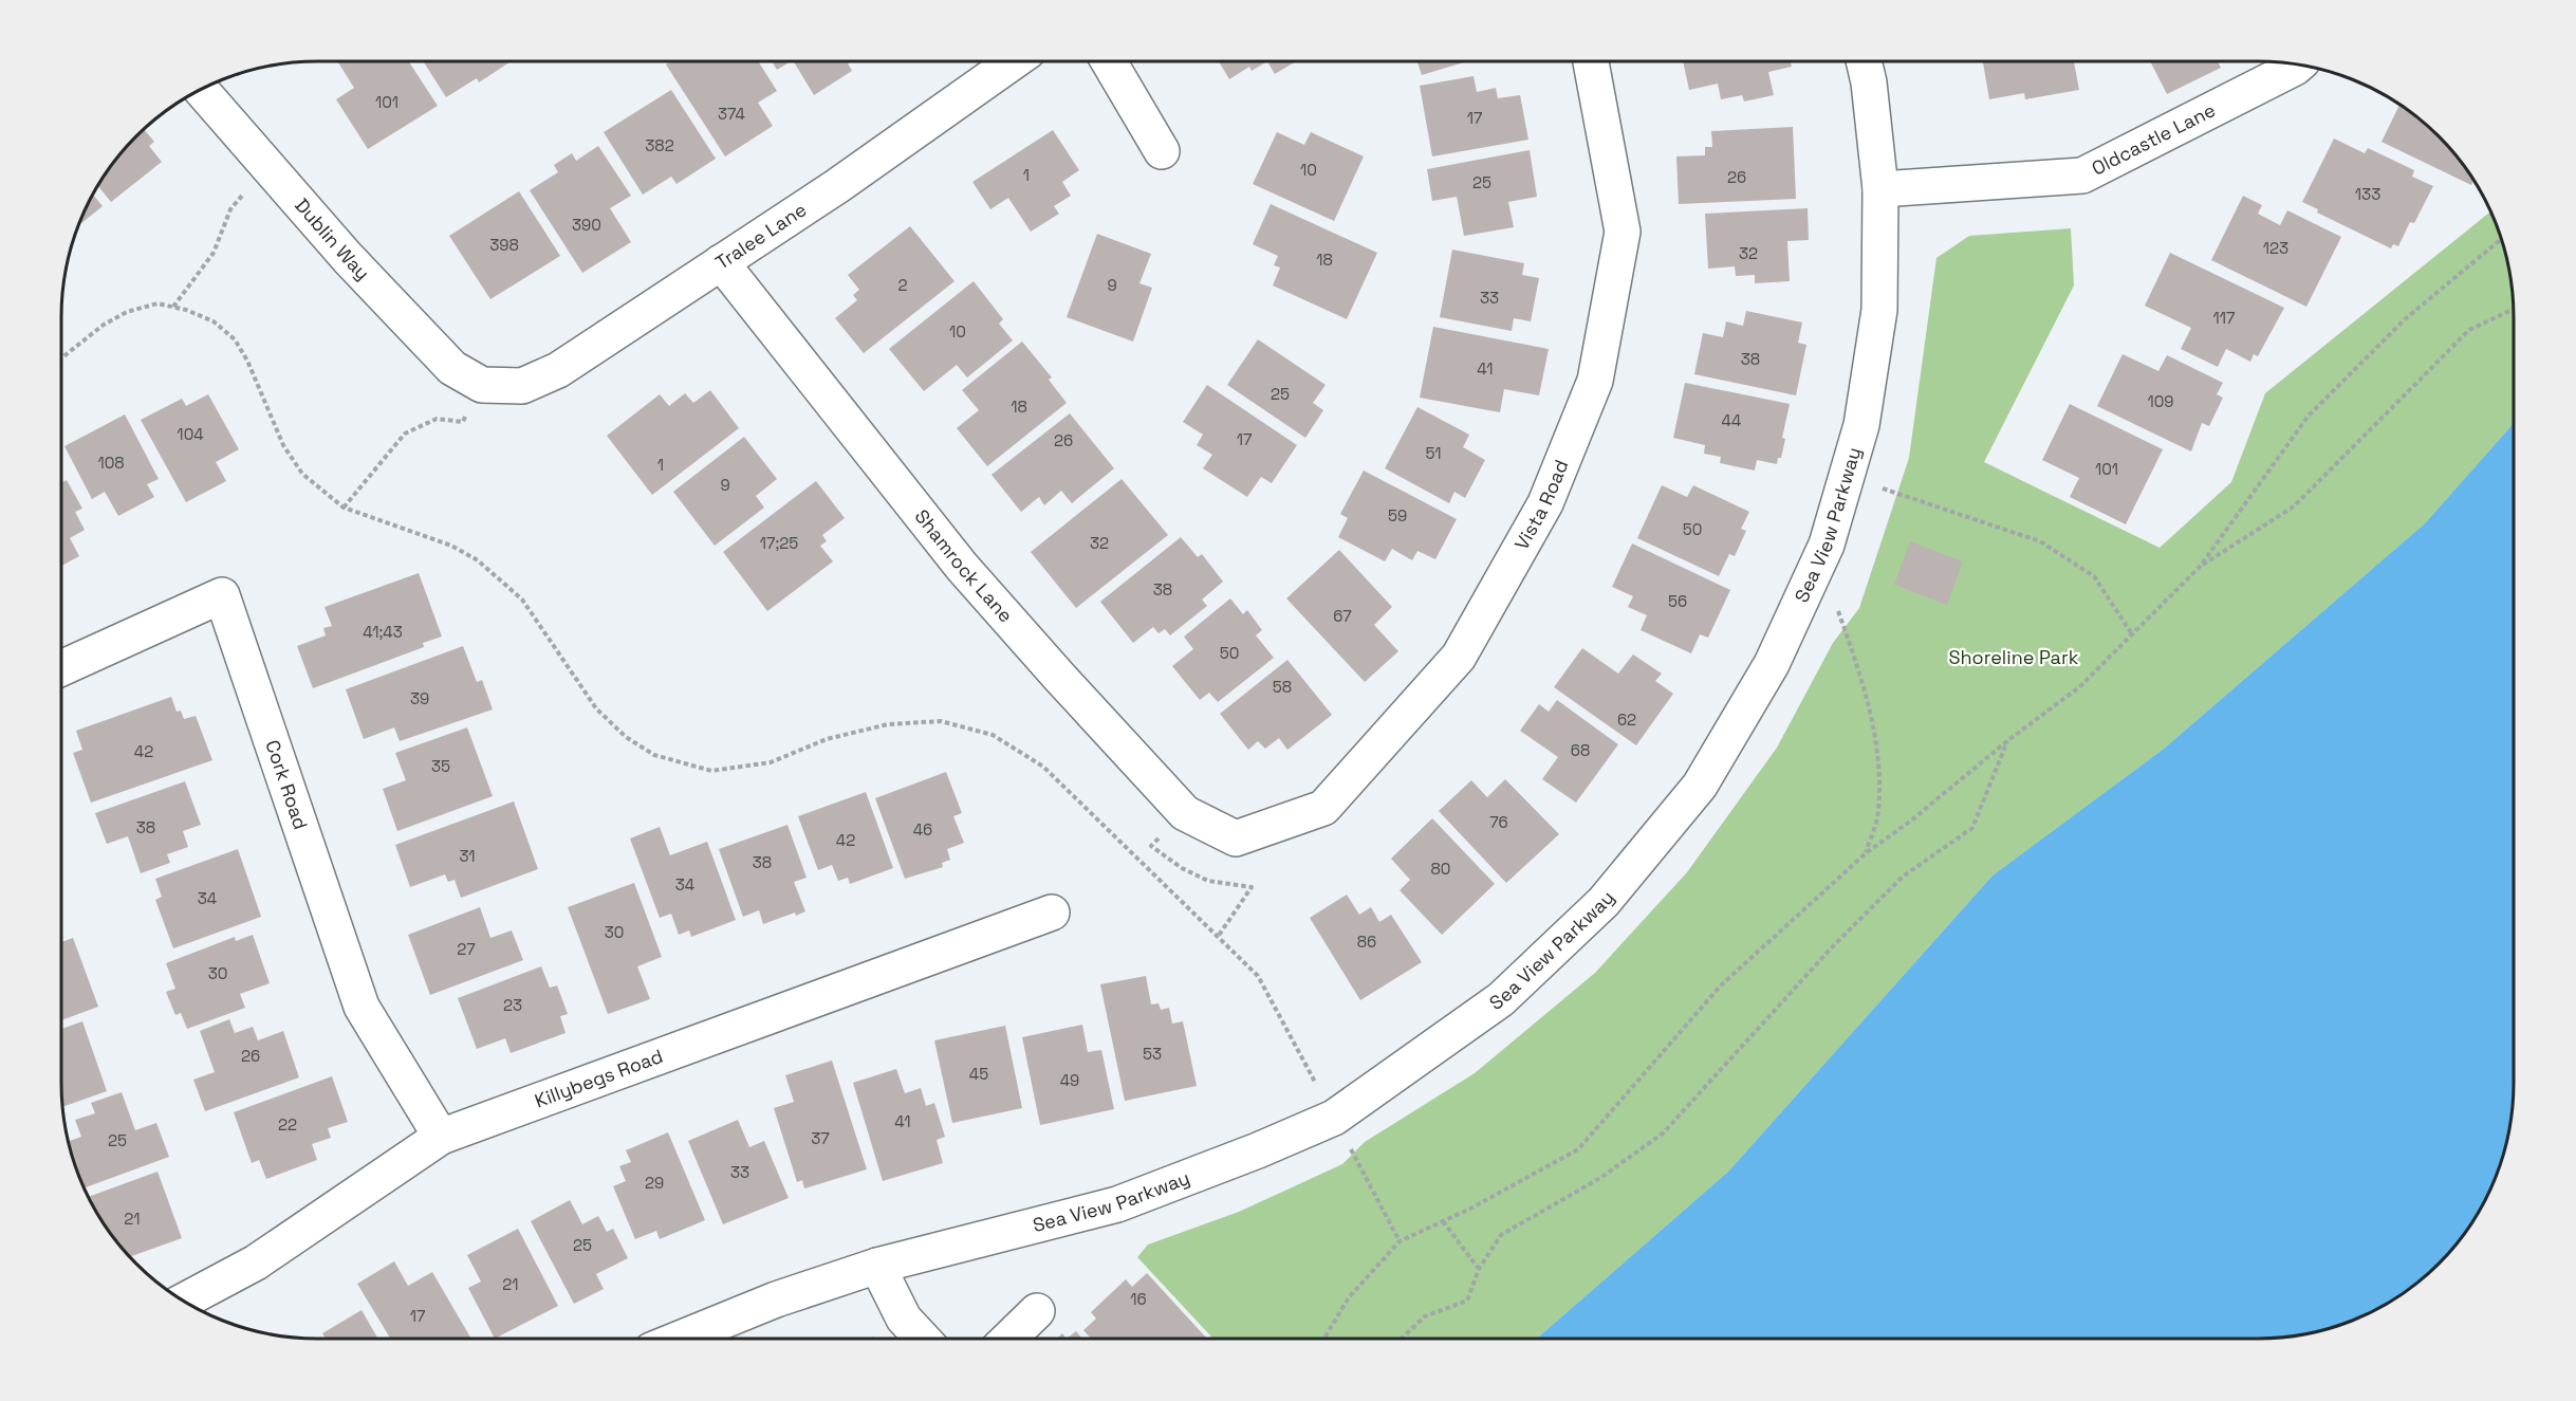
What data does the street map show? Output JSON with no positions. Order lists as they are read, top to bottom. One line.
{"streets":{"street":["Oldcastle Lane","Tralee Lane","Dublin Way","Vista Road","Sea View Parkway","Shamrock Lane","Cork Road","Killybegs Road"]},"crossings":[["Oldcastle Lane","Sea View Parkway"],["Tralee Lane","Dublin Way"],["Tralee Lane","Shamrock Lane"],["Vista Road","Shamrock Lane"],["Cork Road","Killybegs Road"]],"parks":["Shoreline Park"],"house_numbers":["101","374","17","382","10","1","26","25","133","390","398","123","32","18","2","9","33","117","10","38","41","25","109","18","44","104","17","26","51","108","1","101","9","59","50","17;25","32","38","56","67","41;43","50","58","39","62","68","42","35","76","38","46","42","31","38","80","34","34","30","86","27","30","23","53","26","45","49","41","22","37","25","33","29","21","25","21","16","17"]}
